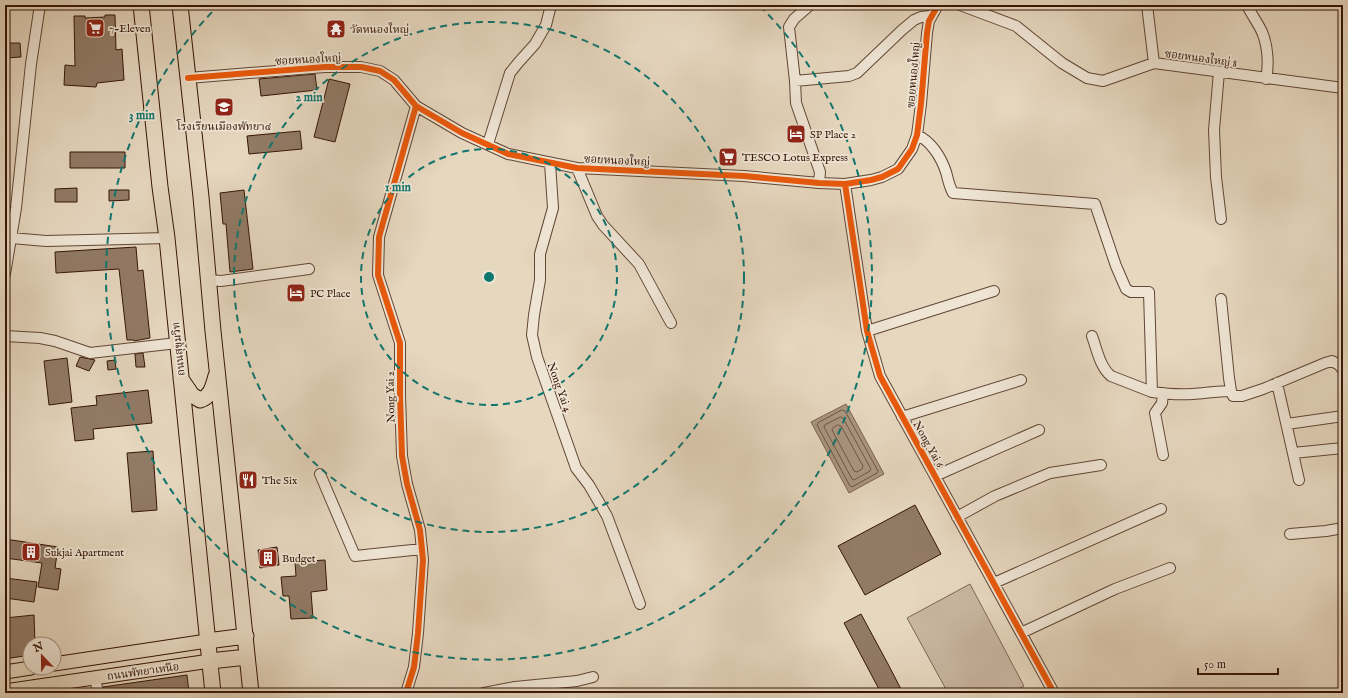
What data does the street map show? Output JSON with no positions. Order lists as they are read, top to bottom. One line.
{"streets":{"highway":["ถนนสุขุมวิท"],"main road":["ถนนพัทยาเหนือ"],"street":["ซอยหนองใหญ่ 8","ซอยหนองใหญ่","Nong Yai 4","Nong Yai 2","Nong Yai 6"]},"crossings":[["ซอยหนองใหญ่","Nong Yai 4"],["ซอยหนองใหญ่","Nong Yai 2"],["ซอยหนองใหญ่","Nong Yai 6"],["ถนนสุขุมวิท","ถนนพัทยาเหนือ"]],"places":{"supermarket":["7-Eleven","TESCO Lotus Express"],"temple":["วัดหนองใหญ่"],"school or university":["โรงเรียนเมืองพัทยา๔"],"hotel":["SP Place 2","PC Place"],"restaurant":["The Six"],"building":["Sukjai Apartment","Budget"]},"scale_bar":"50 m","north":"top","rings":["2 min","3 min","1 min"]}
